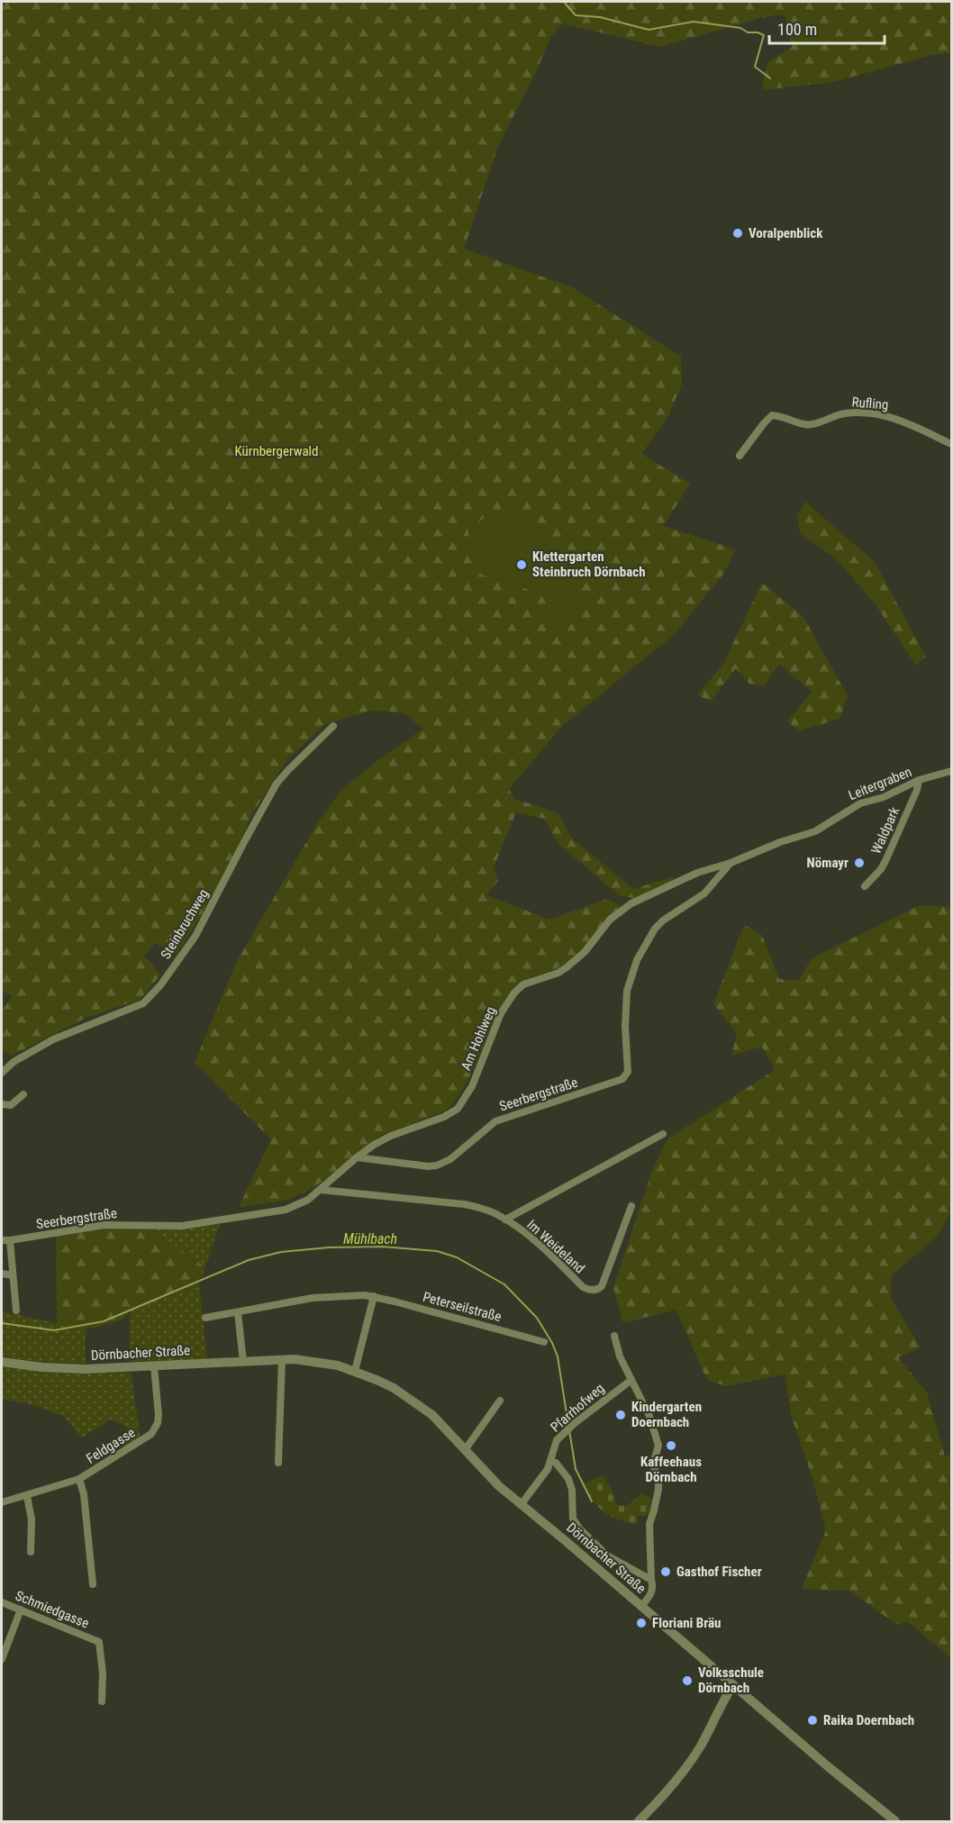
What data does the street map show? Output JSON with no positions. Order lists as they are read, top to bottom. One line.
{"streets":{"street":["Rufling","Leitergraben","Waldpark","Steinbruchweg","Am Hohlweg","Seerbergstraße","Im Weideland","Peterseilstraße","Dörnbacher Straße","Pfarrhofweg","Feldgasse","Schmiedgasse"]},"crossings":[["Leitergraben","Waldpark"],["Leitergraben","Am Hohlweg"],["Leitergraben","Seerbergstraße"],["Am Hohlweg","Seerbergstraße"],["Seerbergstraße","Im Weideland"],["Dörnbacher Straße","Pfarrhofweg"],["Dörnbacher Straße","Feldgasse"]],"water":["Mühlbach"],"parks":["Kürnbergerwald"],"places":["Voralpenblick","Klettergarten Steinbruch Dörnbach","Nömayr","Kindergarten Doernbach","Kaffeehaus Dörnbach","Gasthof Fischer","Floriani Bräu","Volksschule Dörnbach","Raika Doernbach"],"scale_bar":"100 m"}
